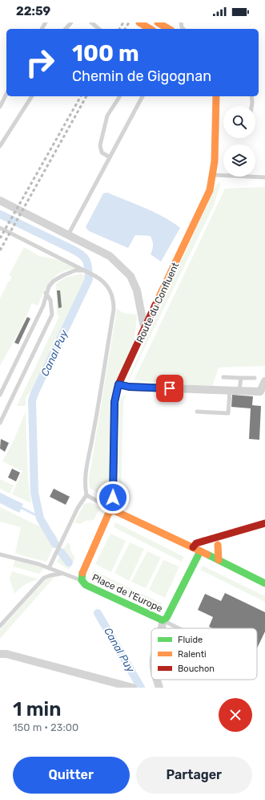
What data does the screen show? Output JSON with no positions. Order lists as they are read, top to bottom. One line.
{"streets":{"street":["Route du Confluent","Place de l'Europe"]},"crossings":[["Route du Confluent","Place de l'Europe"]],"water":["Canal Puy"],"legend":["Fluide","Ralenti","Bouchon"],"page":{"status":"22:59","turn":["100 m","Chemin de Gigognan"],"heading":["1 min","150 m · 23:00"],"buttons":["Quitter","Partager"]}}
